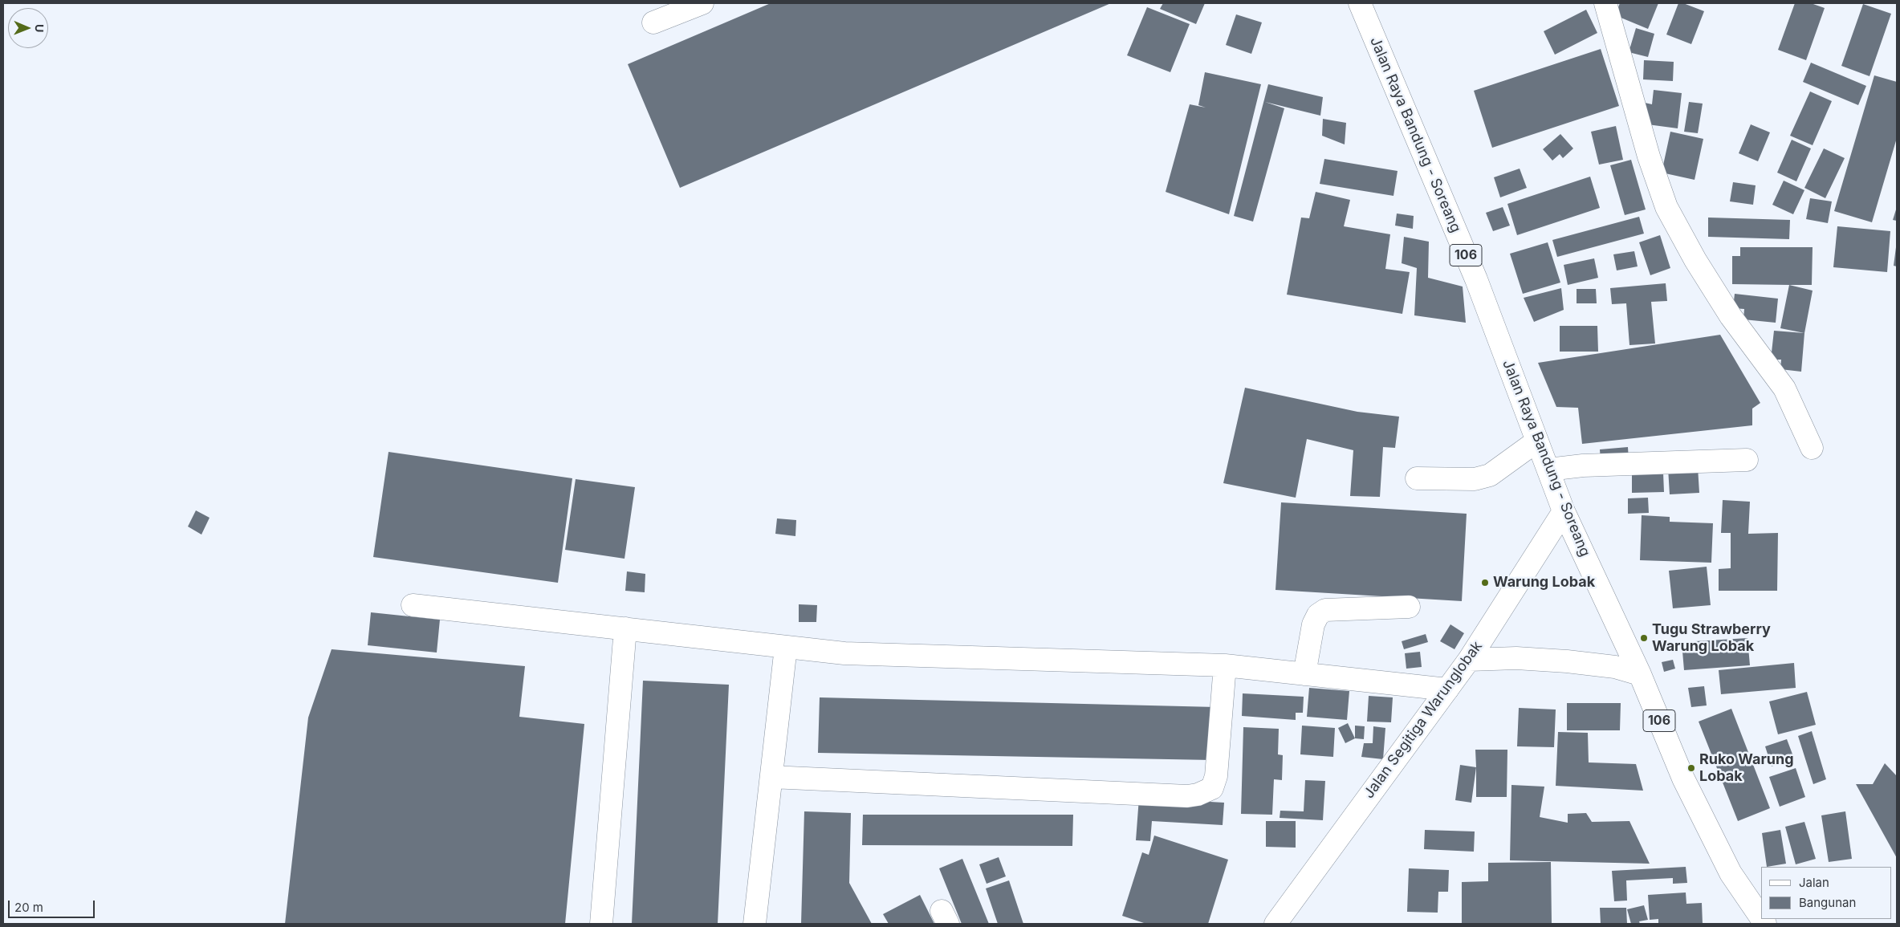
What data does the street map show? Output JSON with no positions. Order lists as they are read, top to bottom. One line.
{"streets":{"main road":["Jalan Raya Bandung - Soreang","106","Jalan Segitiga Warunglobak"]},"crossings":[["Jalan Raya Bandung - Soreang","Jalan Segitiga Warunglobak"]],"places":["Warung Lobak","Tugu Strawberry Warung Lobak","Ruko Warung Lobak"],"legend":["Jalan","Bangunan"],"scale_bar":"20 m","north":"right"}
